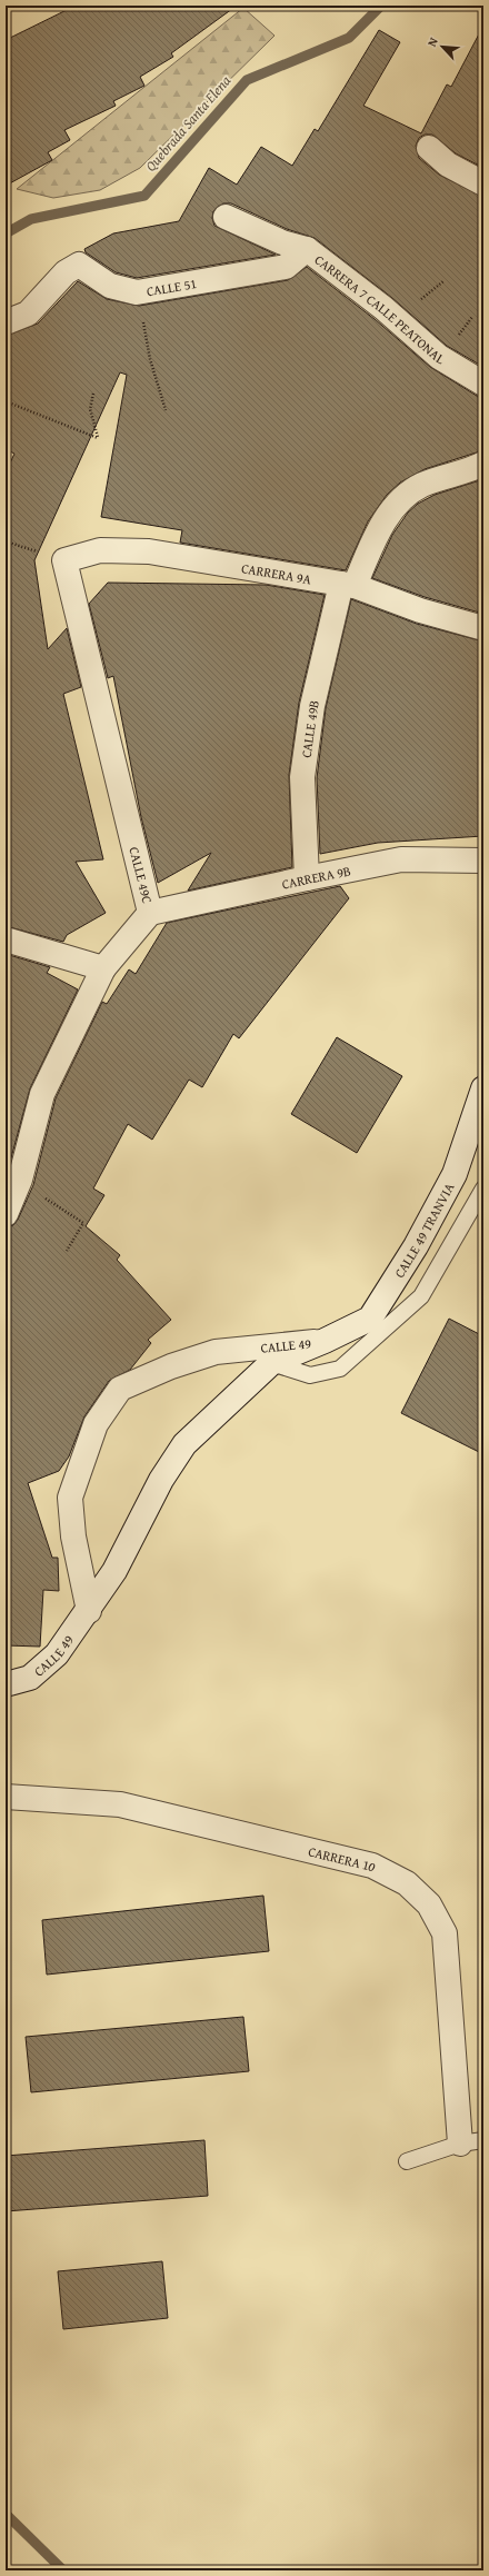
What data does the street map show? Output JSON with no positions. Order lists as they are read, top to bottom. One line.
{"streets":{"street":["CALLE 51","CARRERA 7 CALLE PEATONAL","CARRERA 9A","CALLE 49B","CALLE 49C","CARRERA 9B","CALLE 49 TRANVIA","CALLE 49","CARRERA 10"]},"crossings":[["CALLE 51","CARRERA 7 CALLE PEATONAL"],["CARRERA 9A","CALLE 49B"],["CARRERA 9A","CALLE 49C"],["CALLE 49B","CARRERA 9B"],["CALLE 49C","CARRERA 9B"],["CALLE 49 TRANVIA","CALLE 49"]],"water":["Quebrada Santa Elena"],"north":"top left"}
